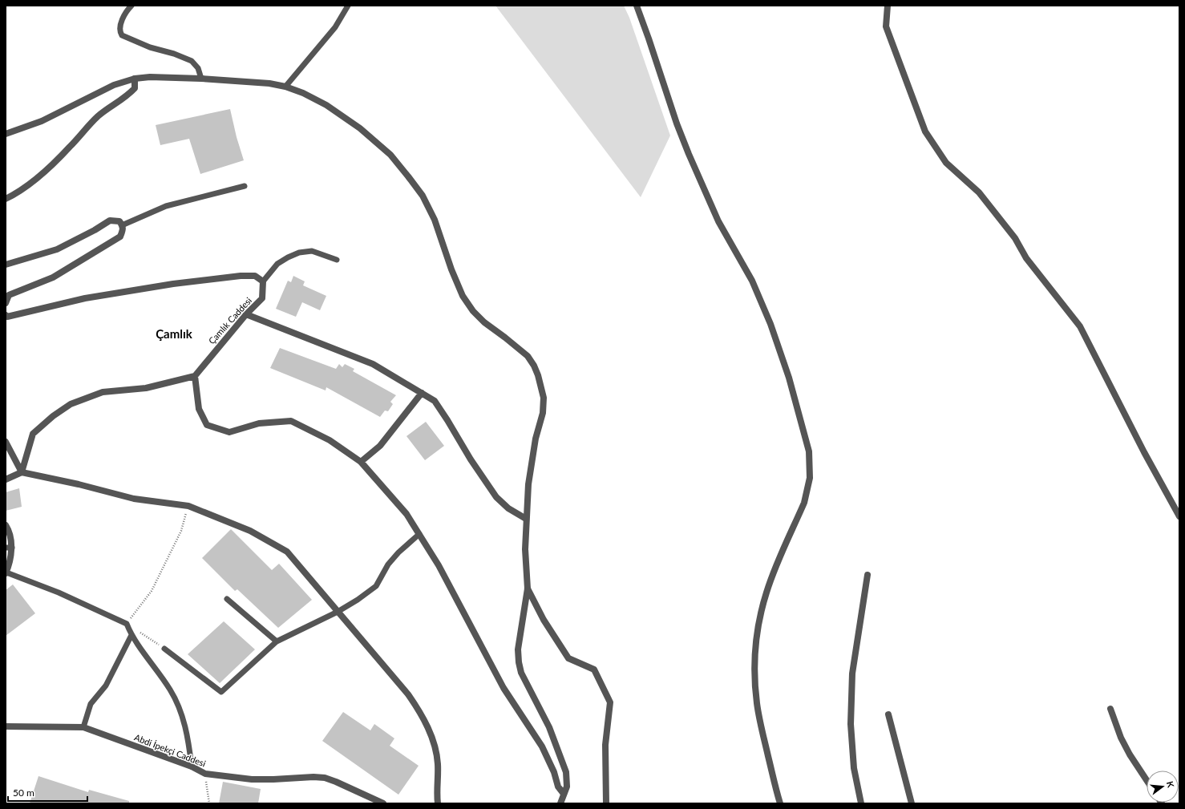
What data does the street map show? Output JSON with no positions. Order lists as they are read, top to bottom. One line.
{"streets":{"street":["Çamlık Caddesi","Abdi İpekçi Caddesi"]},"districts":["Çamlık"],"scale_bar":"50 m","north":"right"}
